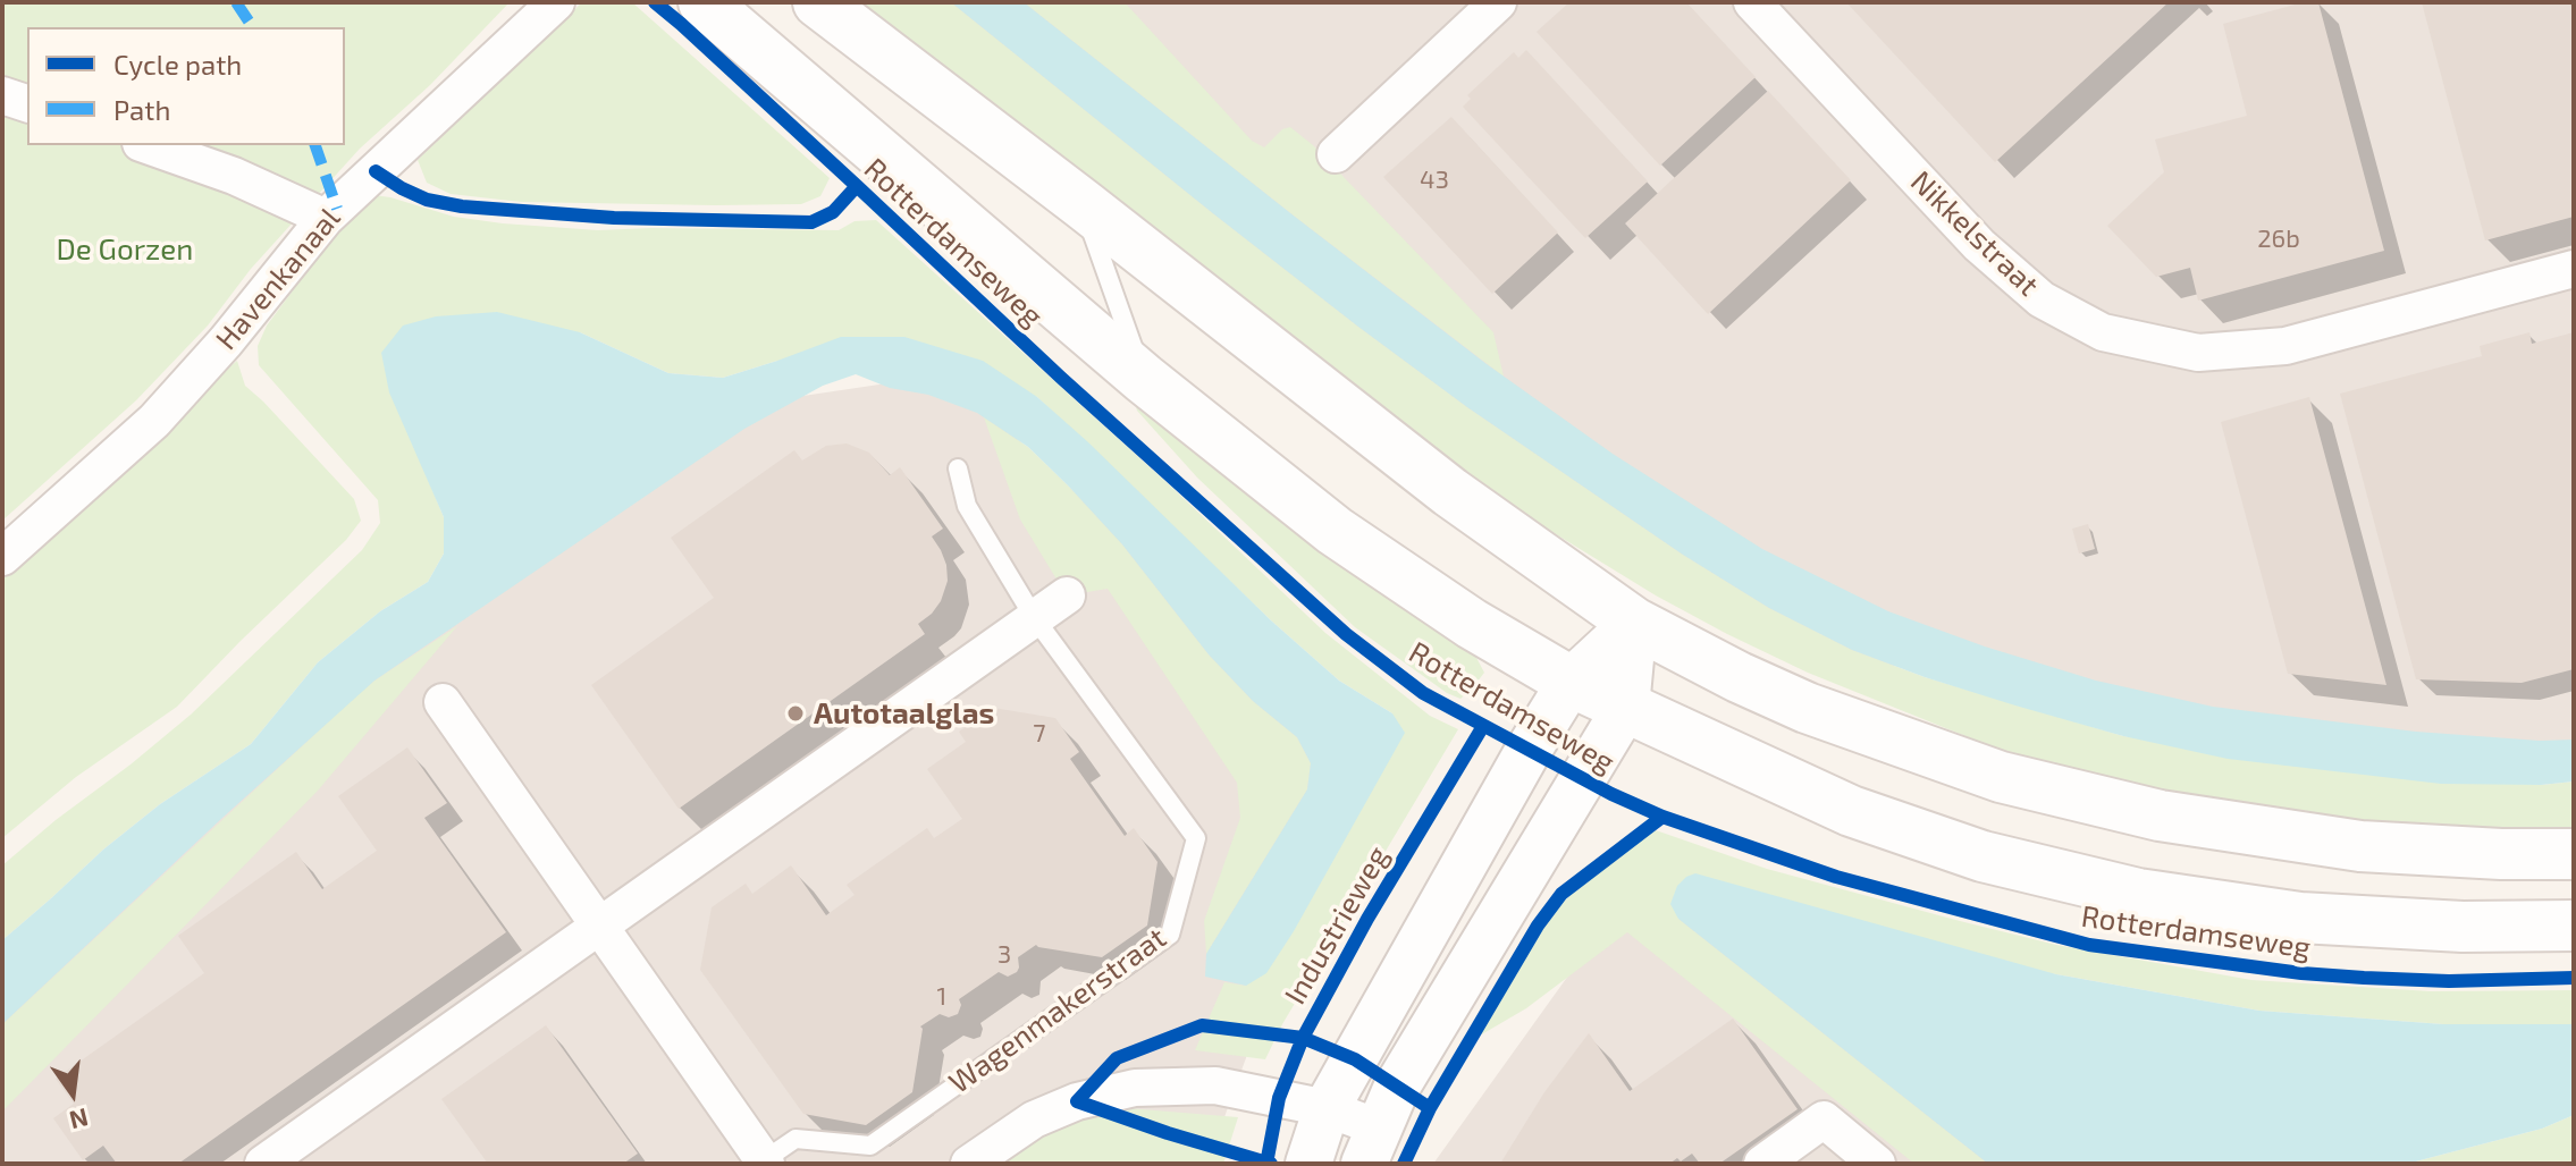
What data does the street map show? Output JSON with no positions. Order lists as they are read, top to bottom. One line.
{"streets":{"main road":["Rotterdamseweg"],"street":["Nikkelstraat","Havenkanaal","Wagenmakerstraat"],"cycle path":["Industrieweg"]},"parks":["De Gorzen"],"places":["Autotaalglas"],"house_numbers":["43","26b","7","3","1"],"legend":["Cycle path","Path"],"north":"bottom"}
